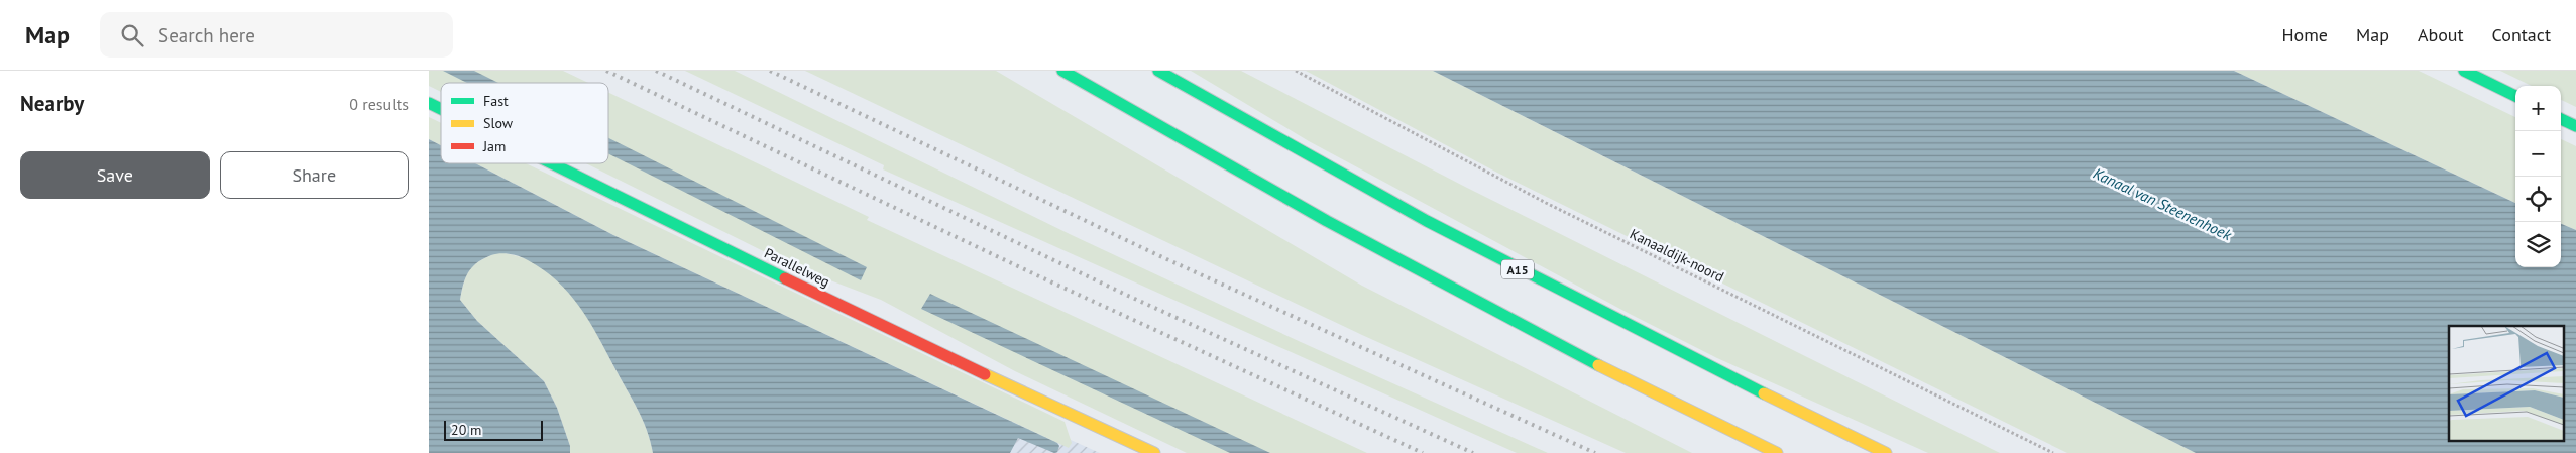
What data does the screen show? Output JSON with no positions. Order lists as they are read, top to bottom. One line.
{"streets":{"main road":["Parallelweg","A15"],"path":["Kanaaldijk-noord"]},"water":["Kanaal van Steenenhoek"],"legend":["Fast","Slow","Jam"],"scale_bar":"20 m","page":{"header":"Map","search":"Search here","nav":["Home","Map","About","Contact"],"heading":["Nearby","0 results"],"map_buttons":["+","−"],"buttons":["Save","Share"],"scale":"20 m"}}
